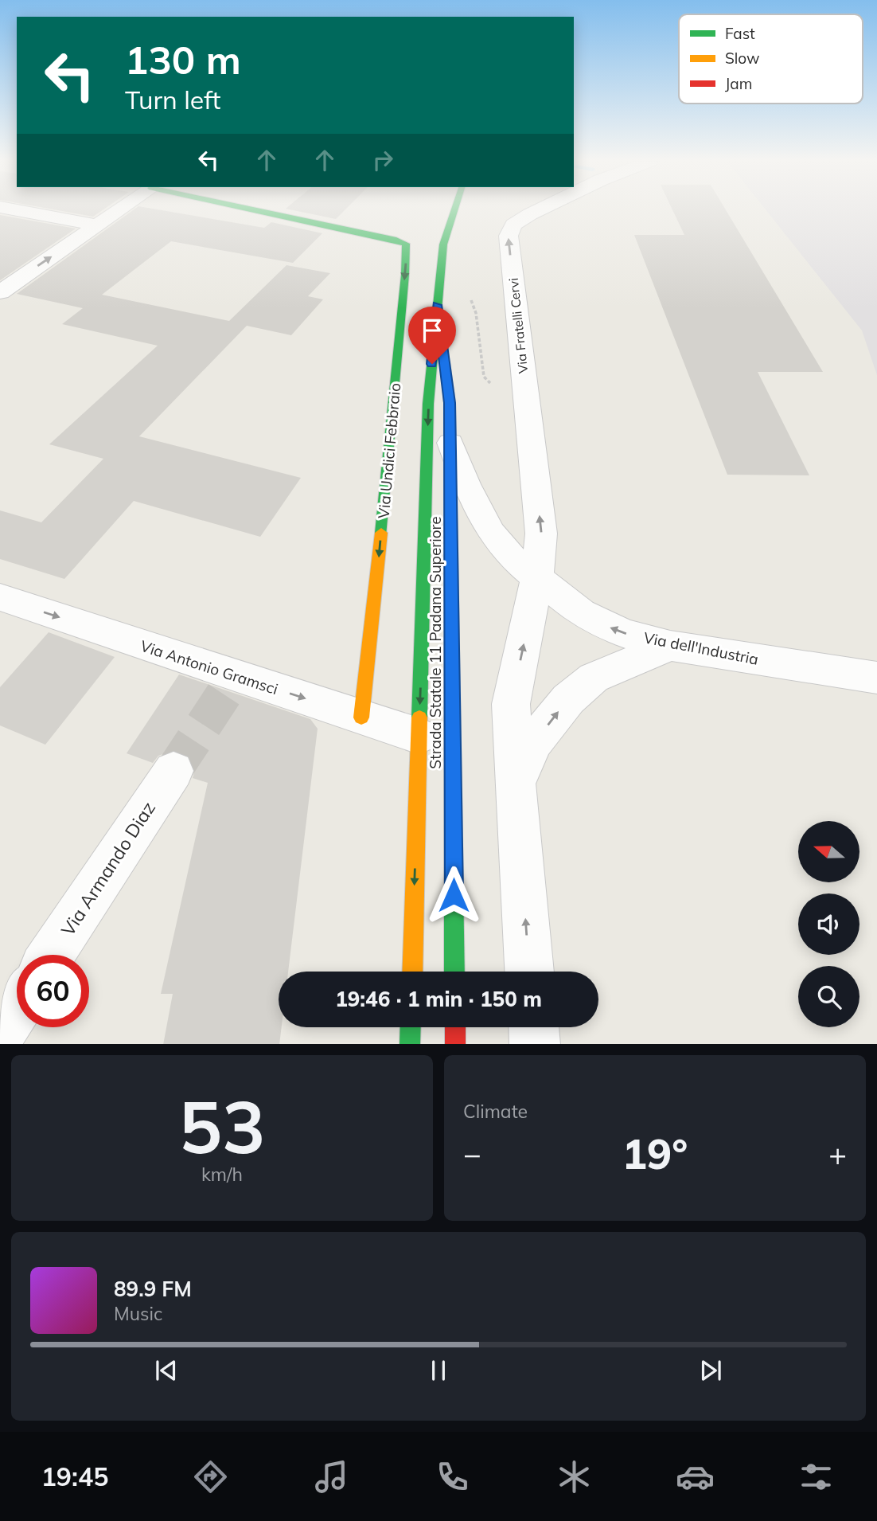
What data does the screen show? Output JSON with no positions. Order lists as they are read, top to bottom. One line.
{"streets":{"main road":["Via Undici Febbraio","Strada Statale 11 Padana Superiore"],"street":["Via Fratelli Cervi","Via dell'Industria","Via Antonio Gramsci","Via Armando Diaz"]},"crossings":[["Via Fratelli Cervi","Via dell'Industria"],["Via Undici Febbraio","Via Antonio Gramsci"],["Strada Statale 11 Padana Superiore","Via dell'Industria"],["Strada Statale 11 Padana Superiore","Via Antonio Gramsci"]],"one_way":["Via Fratelli Cervi","Via Antonio Gramsci"],"legend":["Fast","Slow","Jam"],"north":"left","page":{"turn":["130 m","Turn left"],"limit":"60","trip":"19:46 · 1 min · 150 m","tile":[["53","km/h"],"Climate"],"heat":["−","19°","+"],"song":["89.9 FM","Music"],"tabs":"19:45"}}
